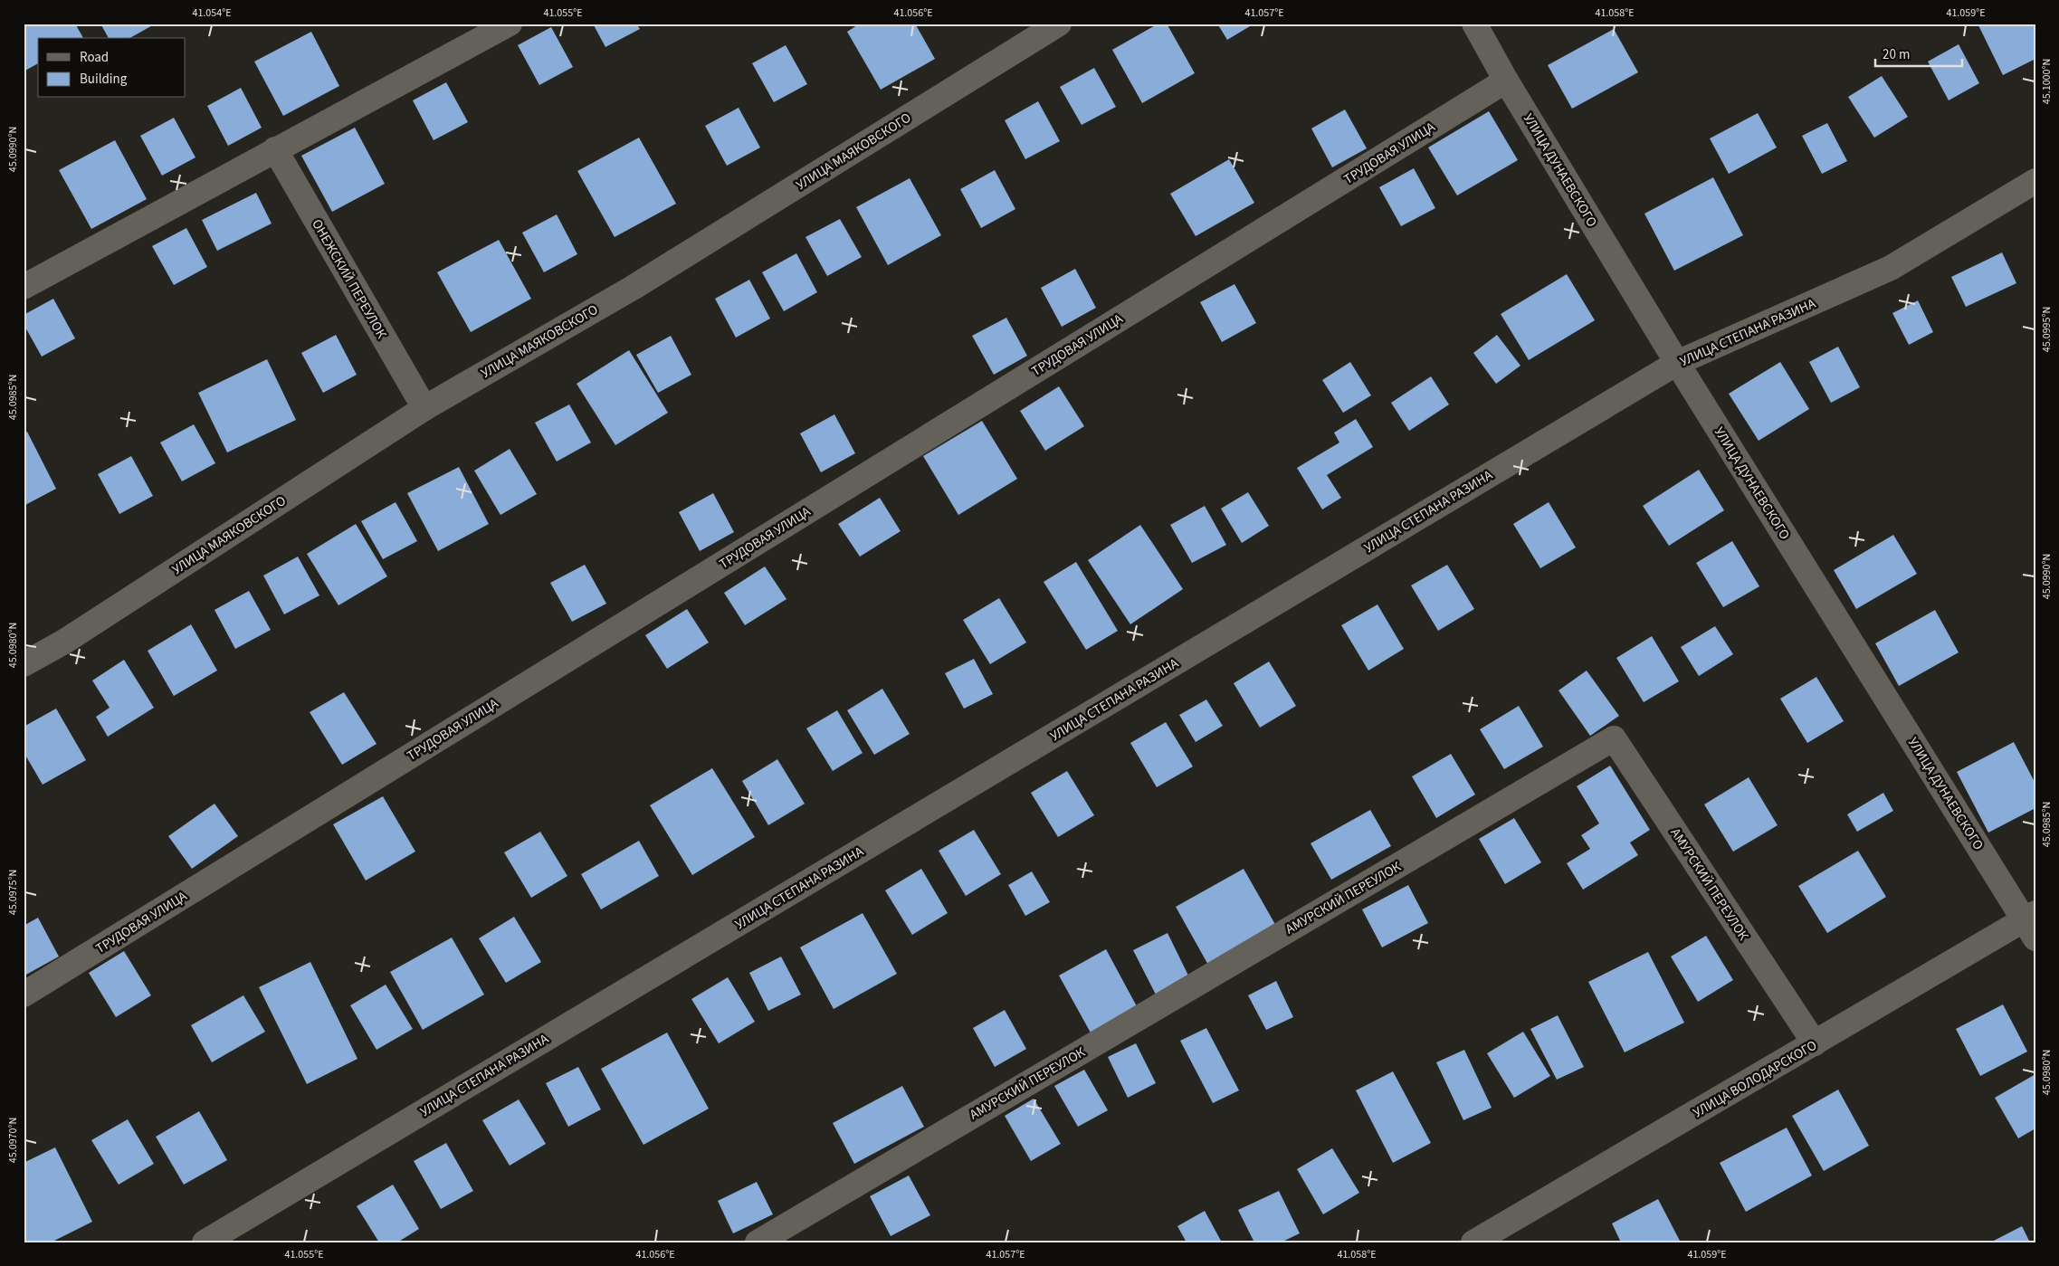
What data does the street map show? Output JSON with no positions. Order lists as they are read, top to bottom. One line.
{"streets":{"street":["УЛИЦА МАЯКОВСКОГО","ТРУДОВАЯ УЛИЦА","УЛИЦА ДУНАЕВСКОГО","ОНЕЖСКИЙ ПЕРЕУЛОК","УЛИЦА СТЕПАНА РАЗИНА","АМУРСКИЙ ПЕРЕУЛОК","УЛИЦА ВОЛОДАРСКОГО"]},"crossings":[["УЛИЦА МАЯКОВСКОГО","ОНЕЖСКИЙ ПЕРЕУЛОК"],["ТРУДОВАЯ УЛИЦА","УЛИЦА ДУНАЕВСКОГО"],["УЛИЦА ДУНАЕВСКОГО","УЛИЦА СТЕПАНА РАЗИНА"],["УЛИЦА ДУНАЕВСКОГО","УЛИЦА ВОЛОДАРСКОГО"],["АМУРСКИЙ ПЕРЕУЛОК","УЛИЦА ВОЛОДАРСКОГО"]],"legend":["Road","Building"],"scale_bar":"20 m","coordinates":["41.054°E","41.055°E","41.056°E","41.057°E","41.058°E","41.059°E","45.1000°N","45.0990°N","45.0995°N","45.0985°N","45.0980°N","45.0975°N","45.0970°N"]}
